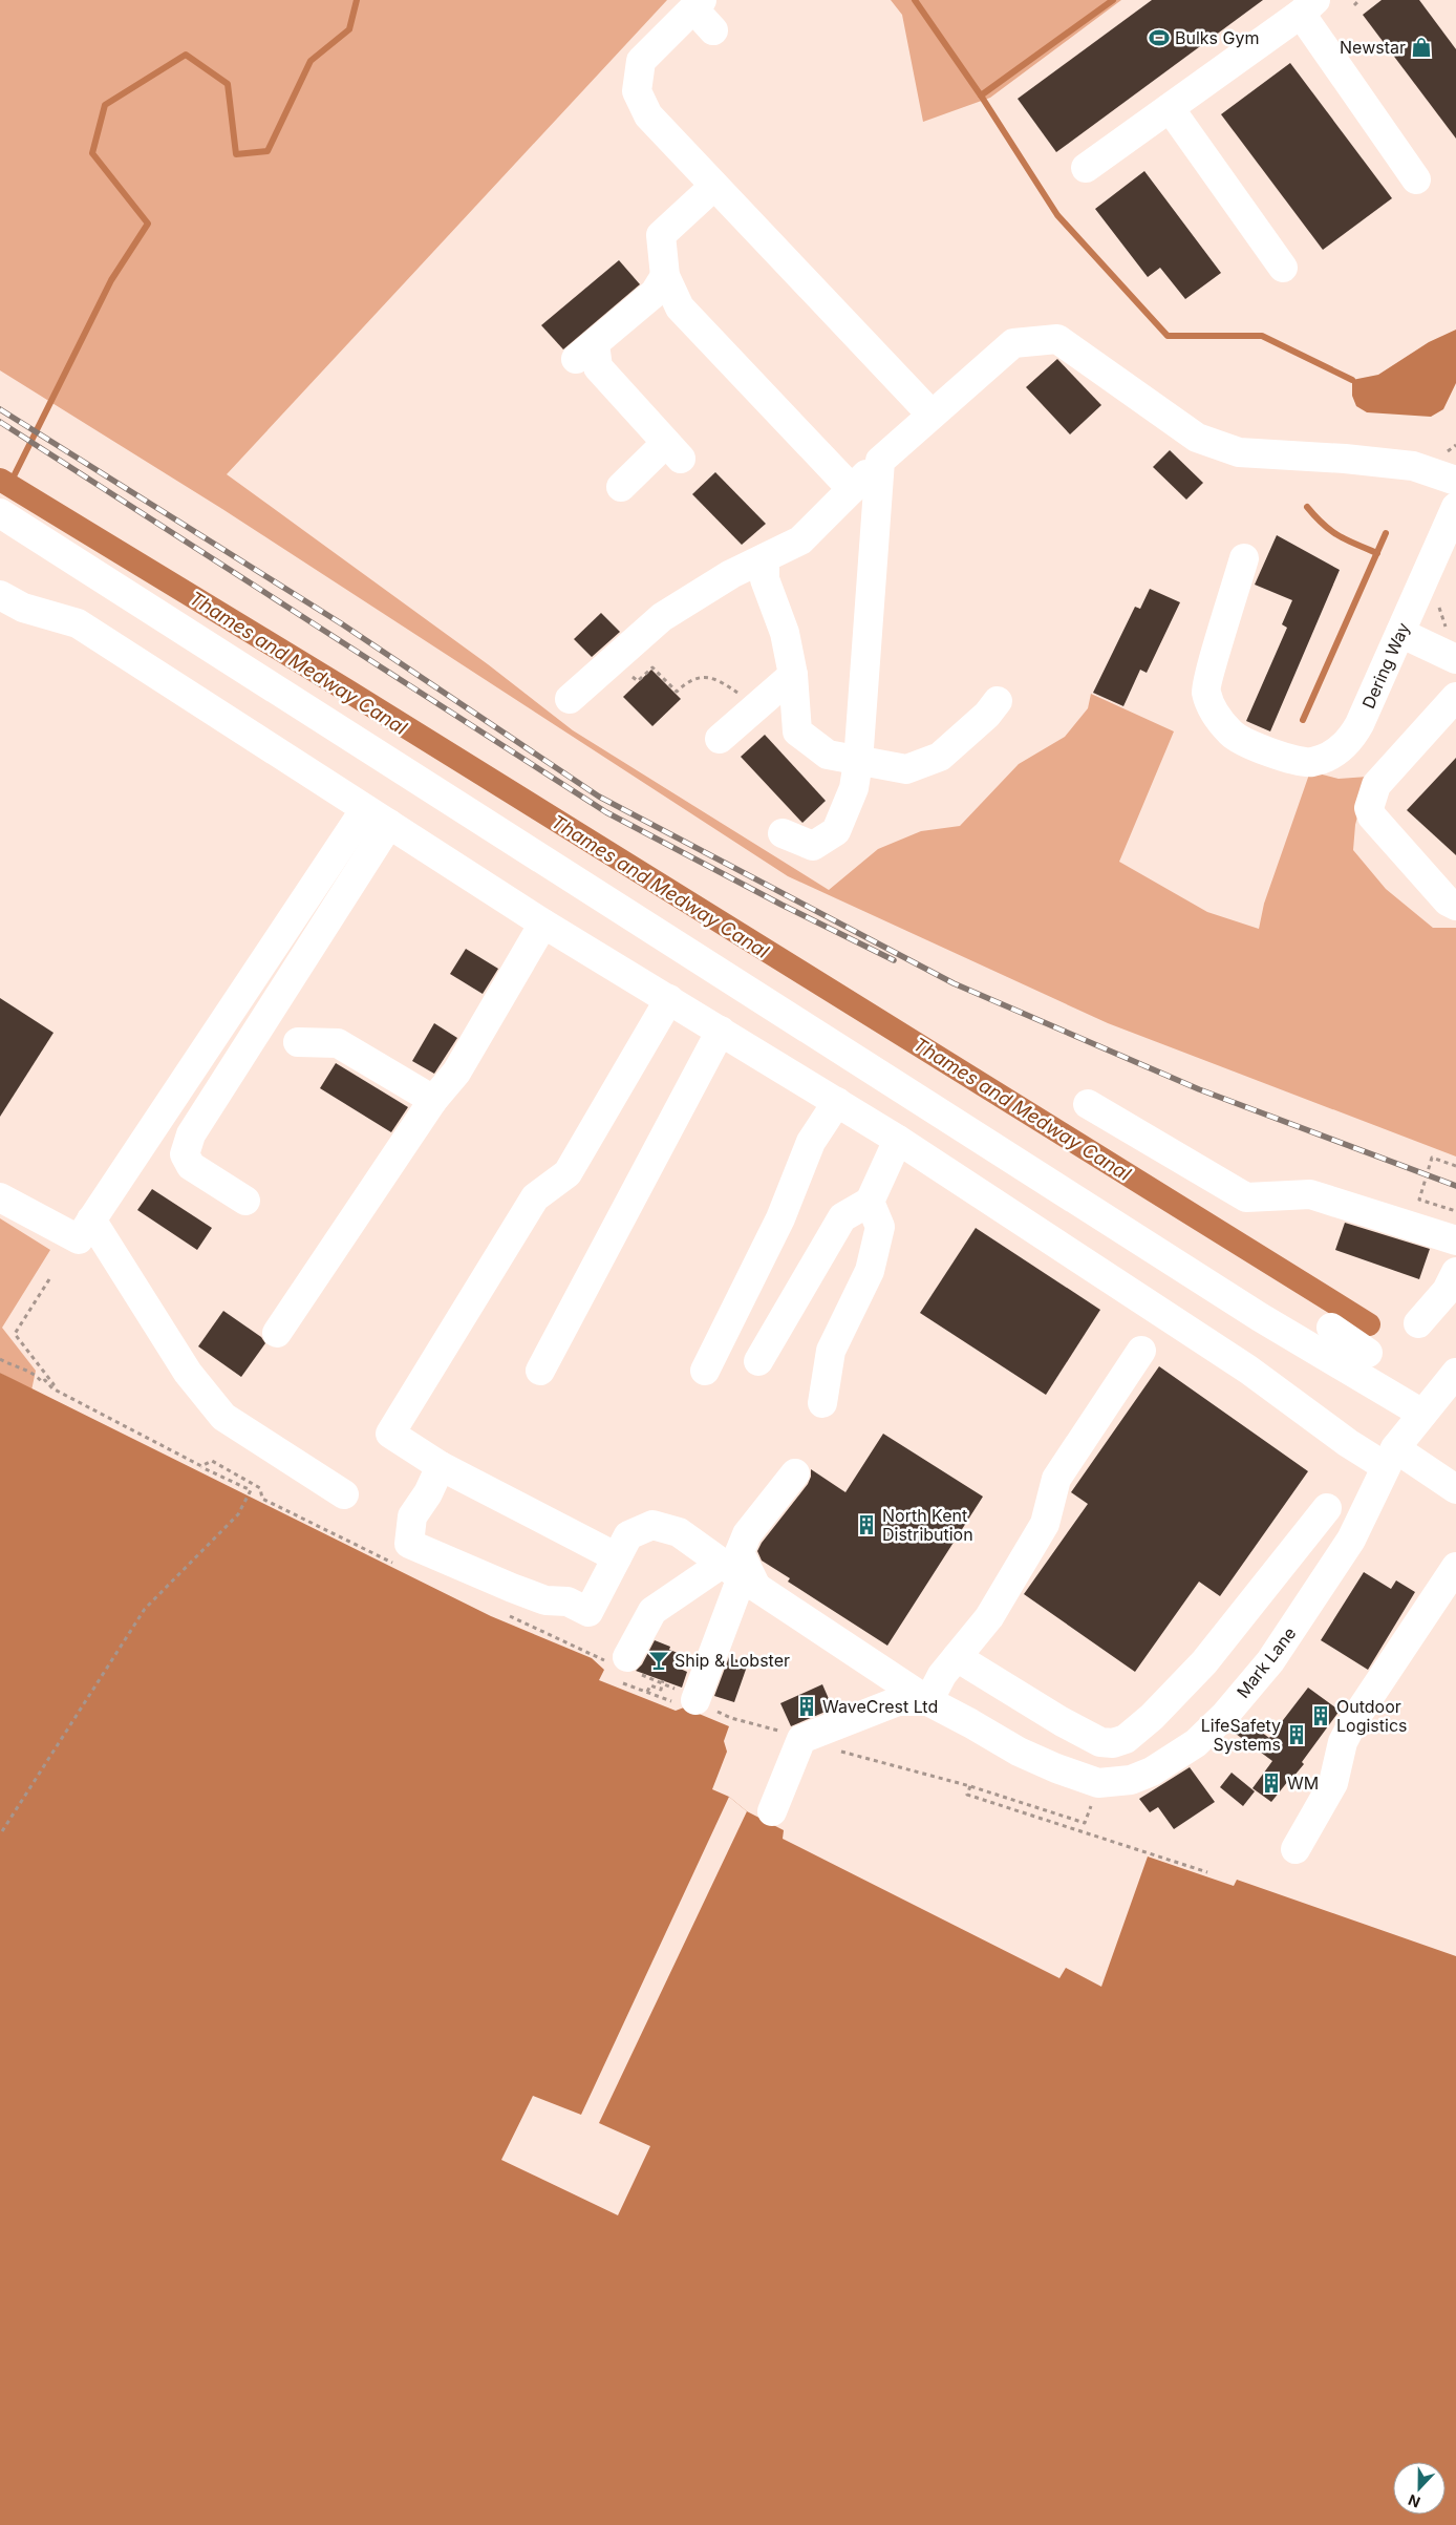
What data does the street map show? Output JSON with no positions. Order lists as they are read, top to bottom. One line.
{"streets":{"street":["Dering Way","Mark Lane"]},"water":["Thames and Medway Canal"],"places":{"sports":["Bulks Gym"],"shop":["Newstar"],"building":["North Kent Distribution","WaveCrest Ltd","Outdoor Logistics","LifeSafety Systems","WM"],"bar":["Ship & Lobster"]},"north":"bottom"}
